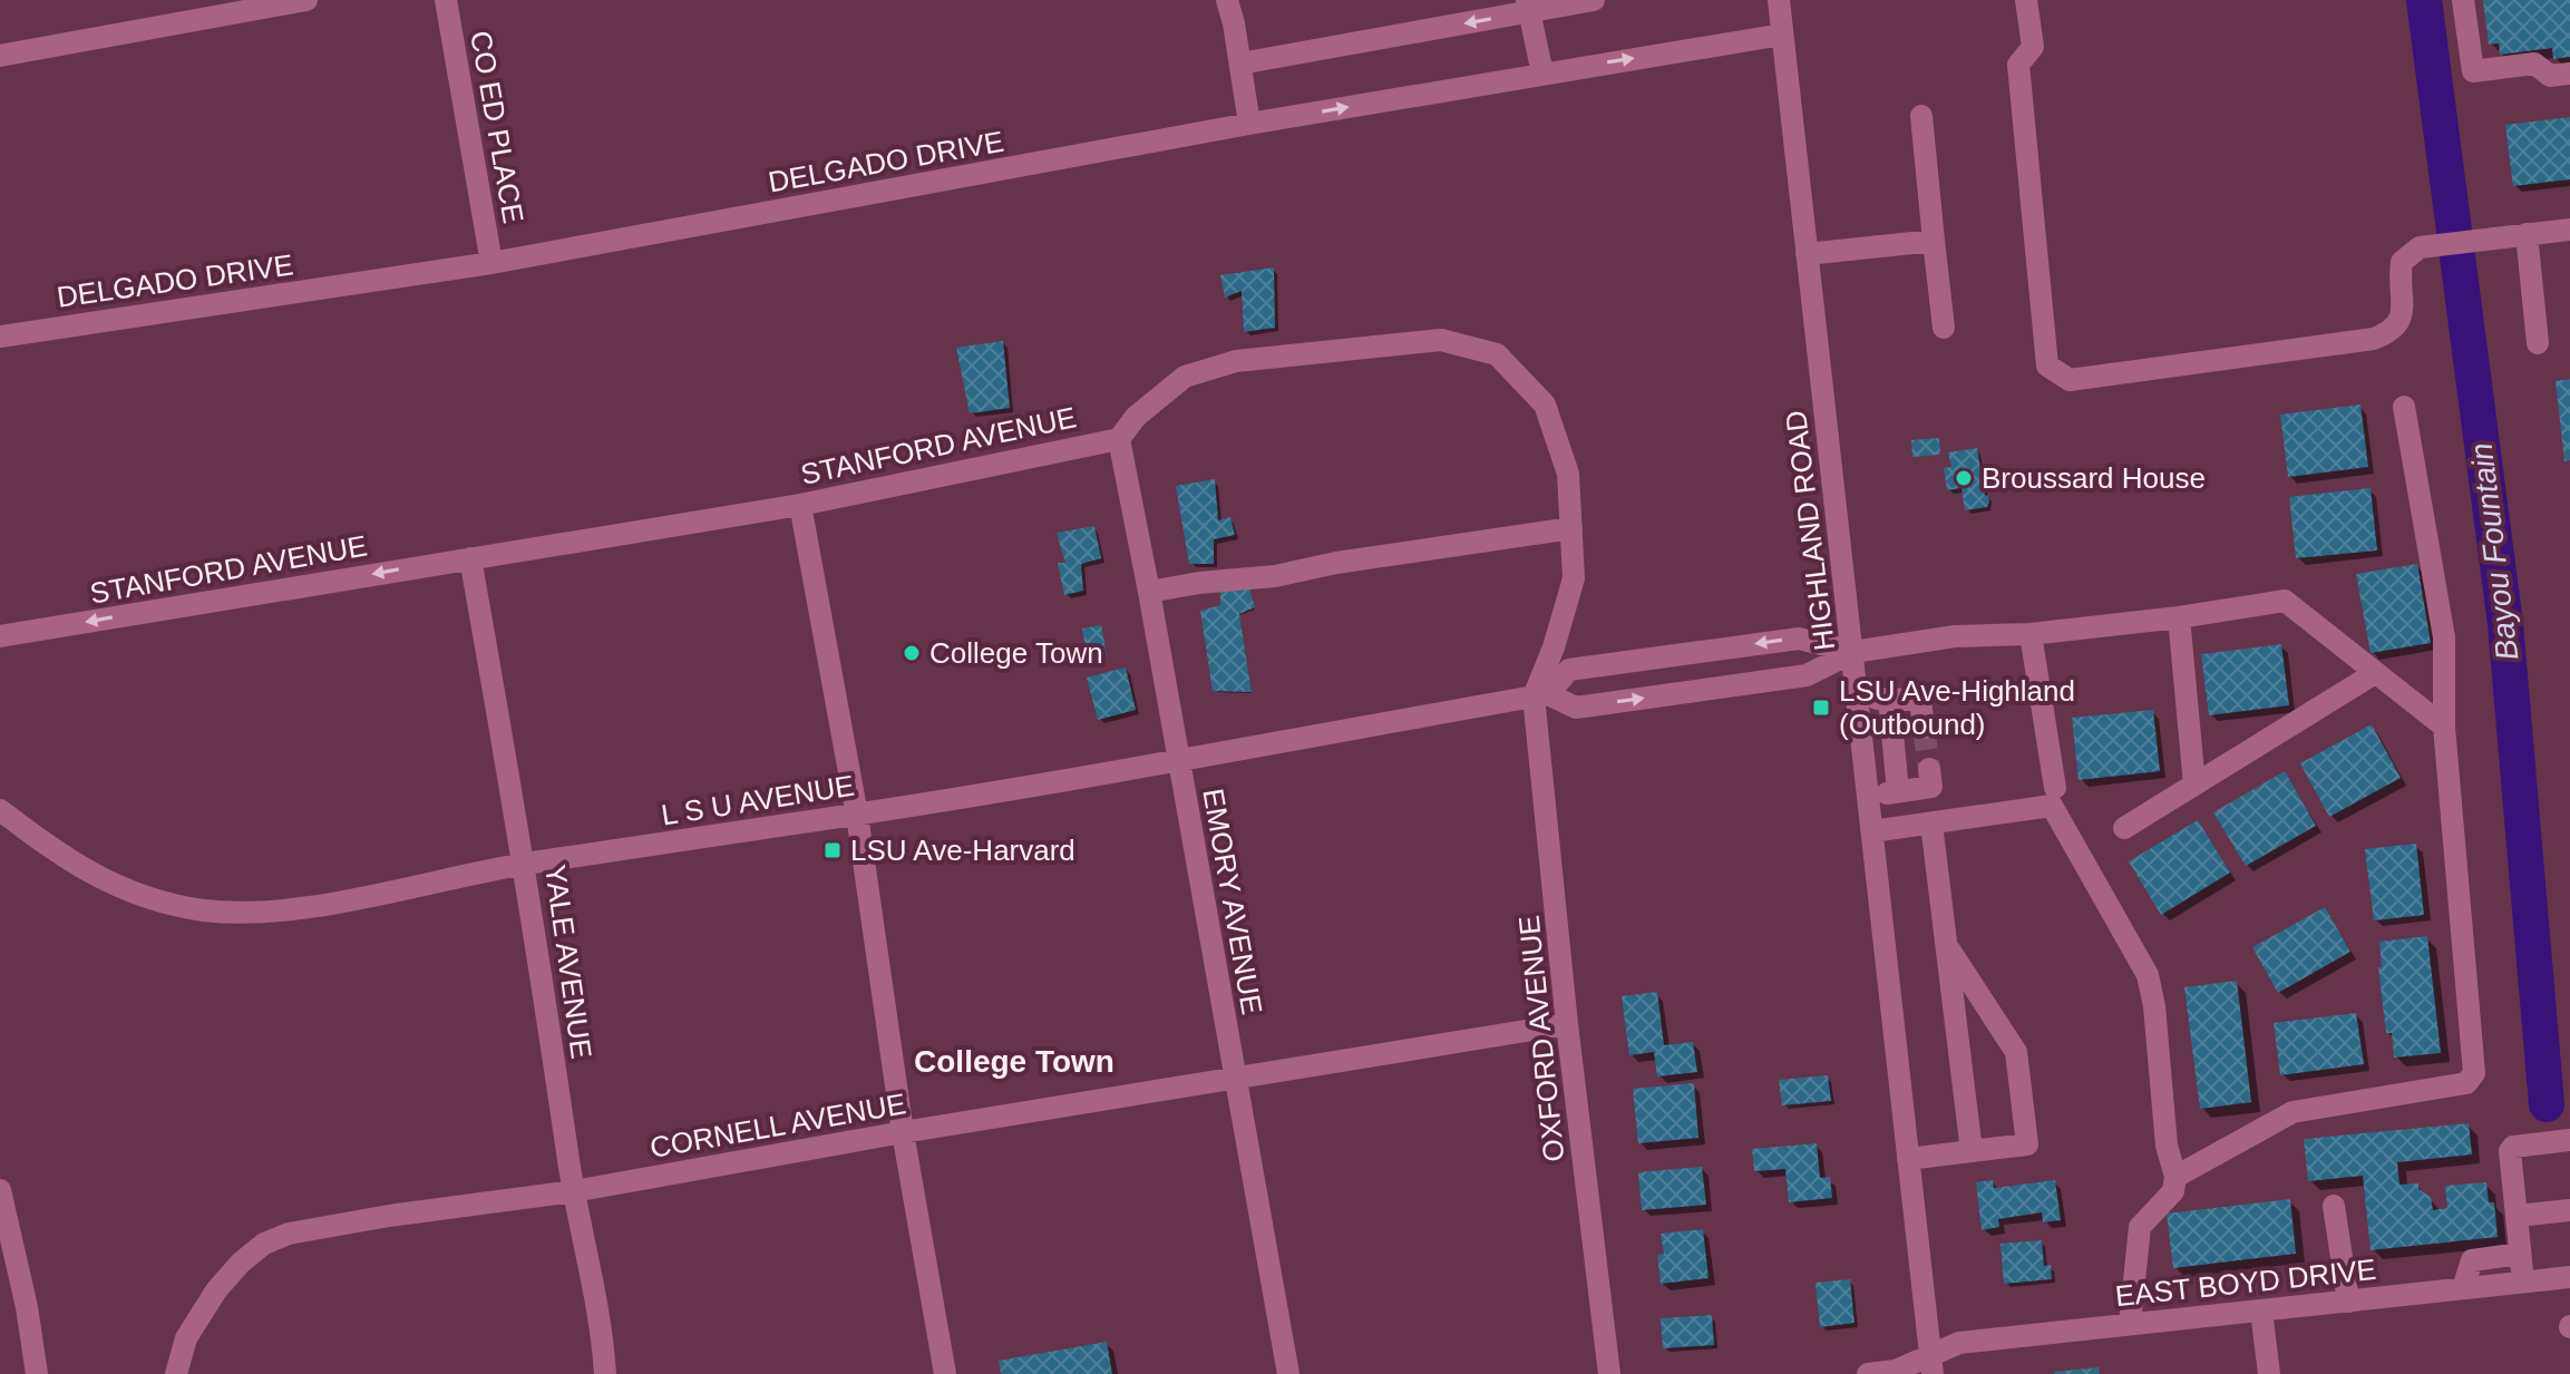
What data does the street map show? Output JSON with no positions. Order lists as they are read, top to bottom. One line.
{"streets":{"street":["CO ED PLACE","DELGADO DRIVE","STANFORD AVENUE","HIGHLAND ROAD","L S U AVENUE","EMORY AVENUE","YALE AVENUE","OXFORD AVENUE","CORNELL AVENUE","EAST BOYD DRIVE"]},"crossings":[["CO ED PLACE","DELGADO DRIVE"],["DELGADO DRIVE","HIGHLAND ROAD"],["STANFORD AVENUE","L S U AVENUE"],["STANFORD AVENUE","EMORY AVENUE"],["STANFORD AVENUE","YALE AVENUE"],["STANFORD AVENUE","OXFORD AVENUE"],["HIGHLAND ROAD","L S U AVENUE"],["HIGHLAND ROAD","EAST BOYD DRIVE"],["L S U AVENUE","EMORY AVENUE"],["L S U AVENUE","YALE AVENUE"],["L S U AVENUE","OXFORD AVENUE"],["EMORY AVENUE","CORNELL AVENUE"],["YALE AVENUE","CORNELL AVENUE"],["OXFORD AVENUE","CORNELL AVENUE"]],"districts":["College Town"],"water":["Bayou Fountain"],"places":{"other":["Broussard House","College Town"],"transit":["LSU Ave-Highland (Outbound)","LSU Ave-Harvard"]}}
